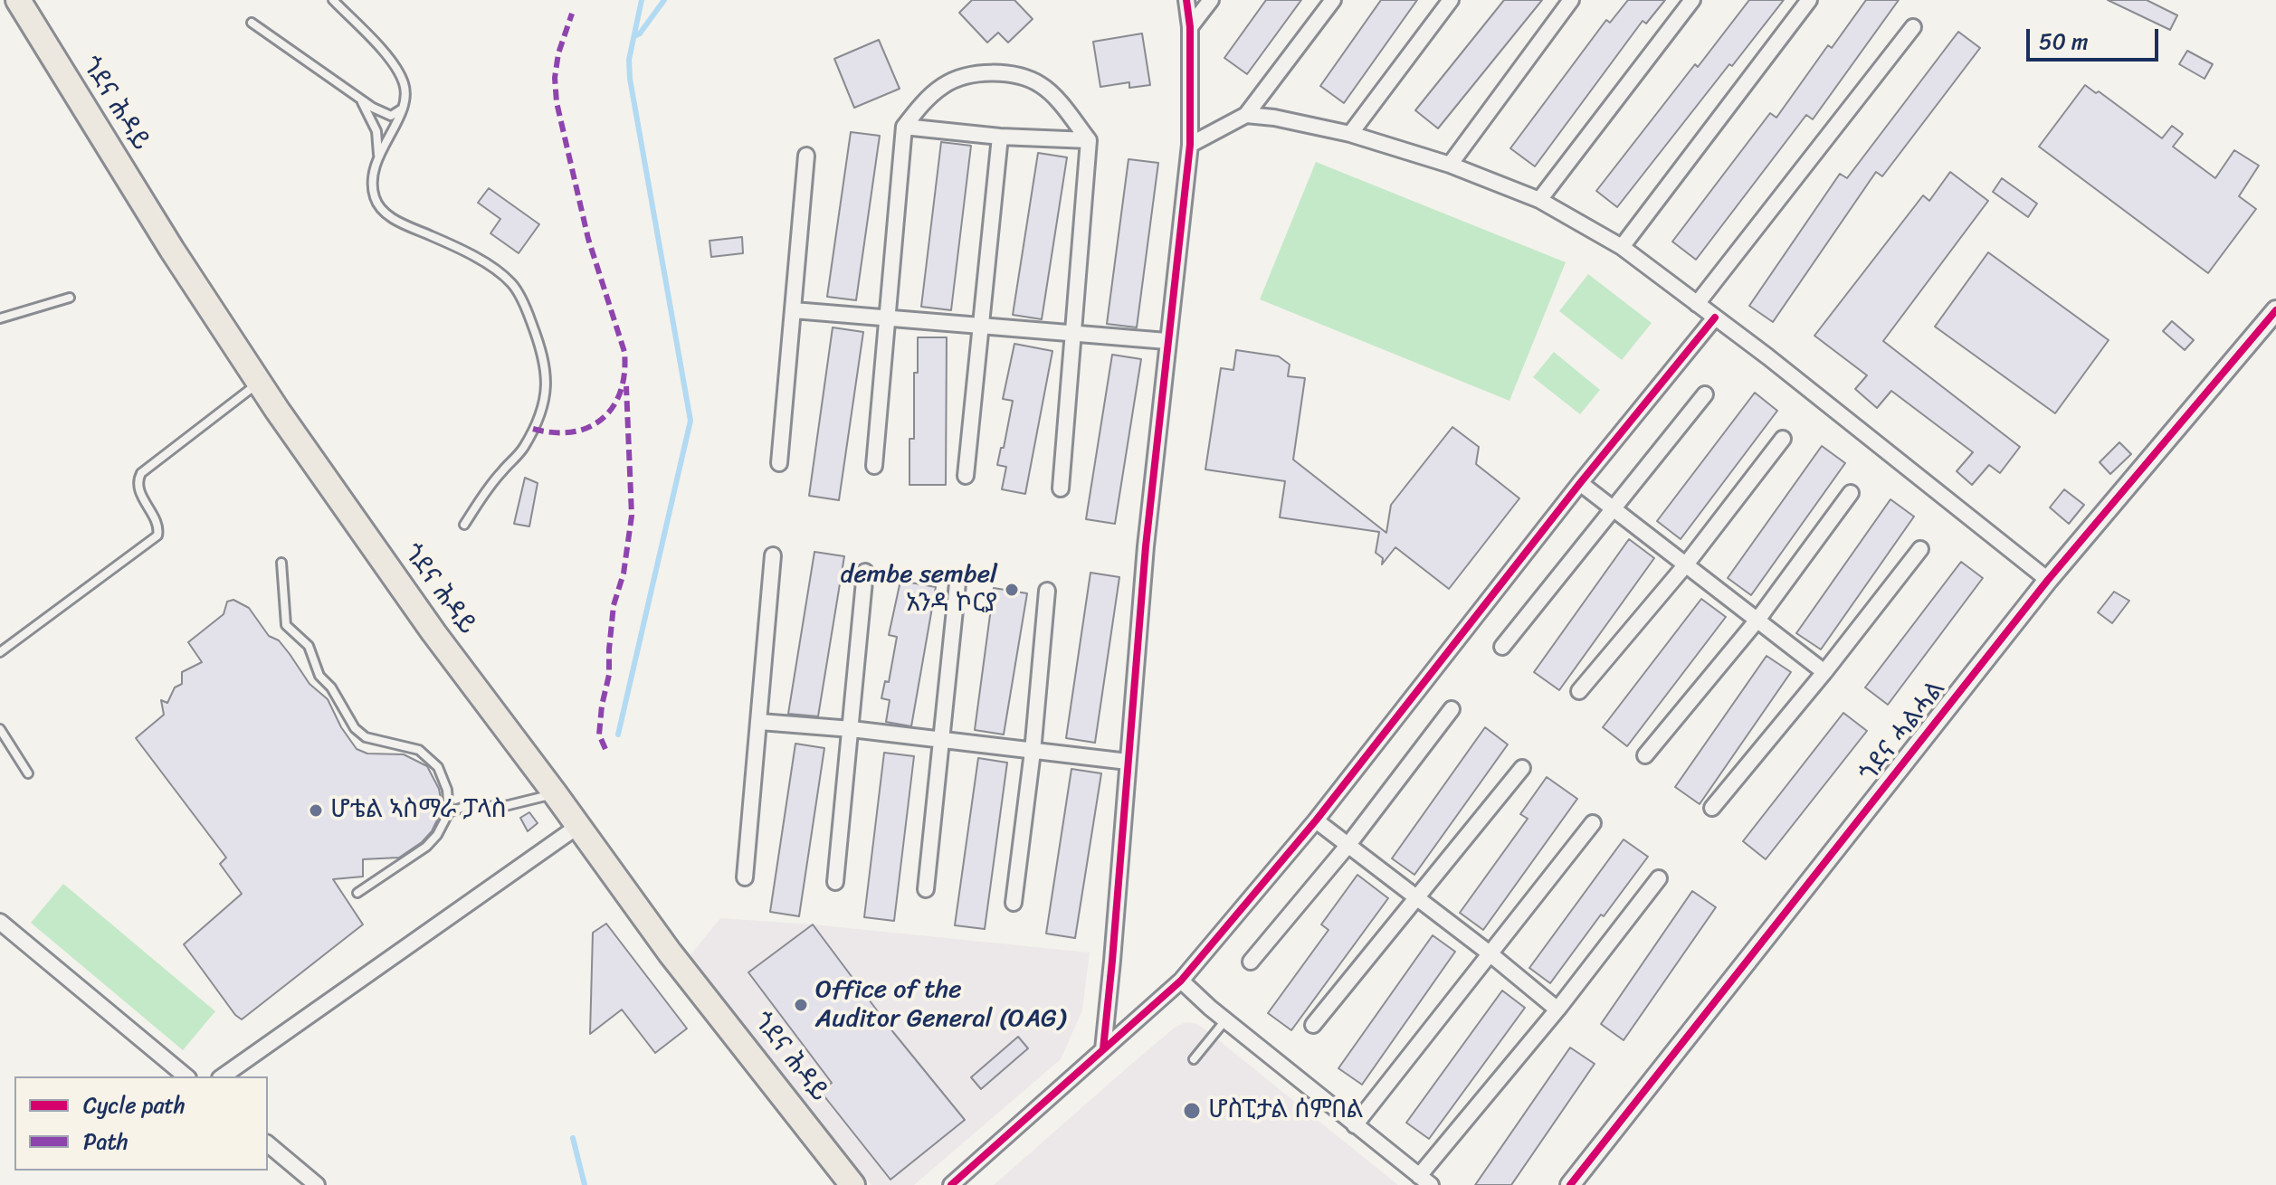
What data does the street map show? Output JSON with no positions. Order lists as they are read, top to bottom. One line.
{"streets":{"main road":["ጎደና ሕዳይ"],"street":["ጎደና ሓልሓል"]},"places":["dembe sembel አንዳ ኮርያ","ሆቴል ኣስማራ ፓላስ","Office of the Auditor General (OAG)","ሆስፒታል ሰምበል"],"legend":["Cycle path","Path"],"scale_bar":"50 m"}
